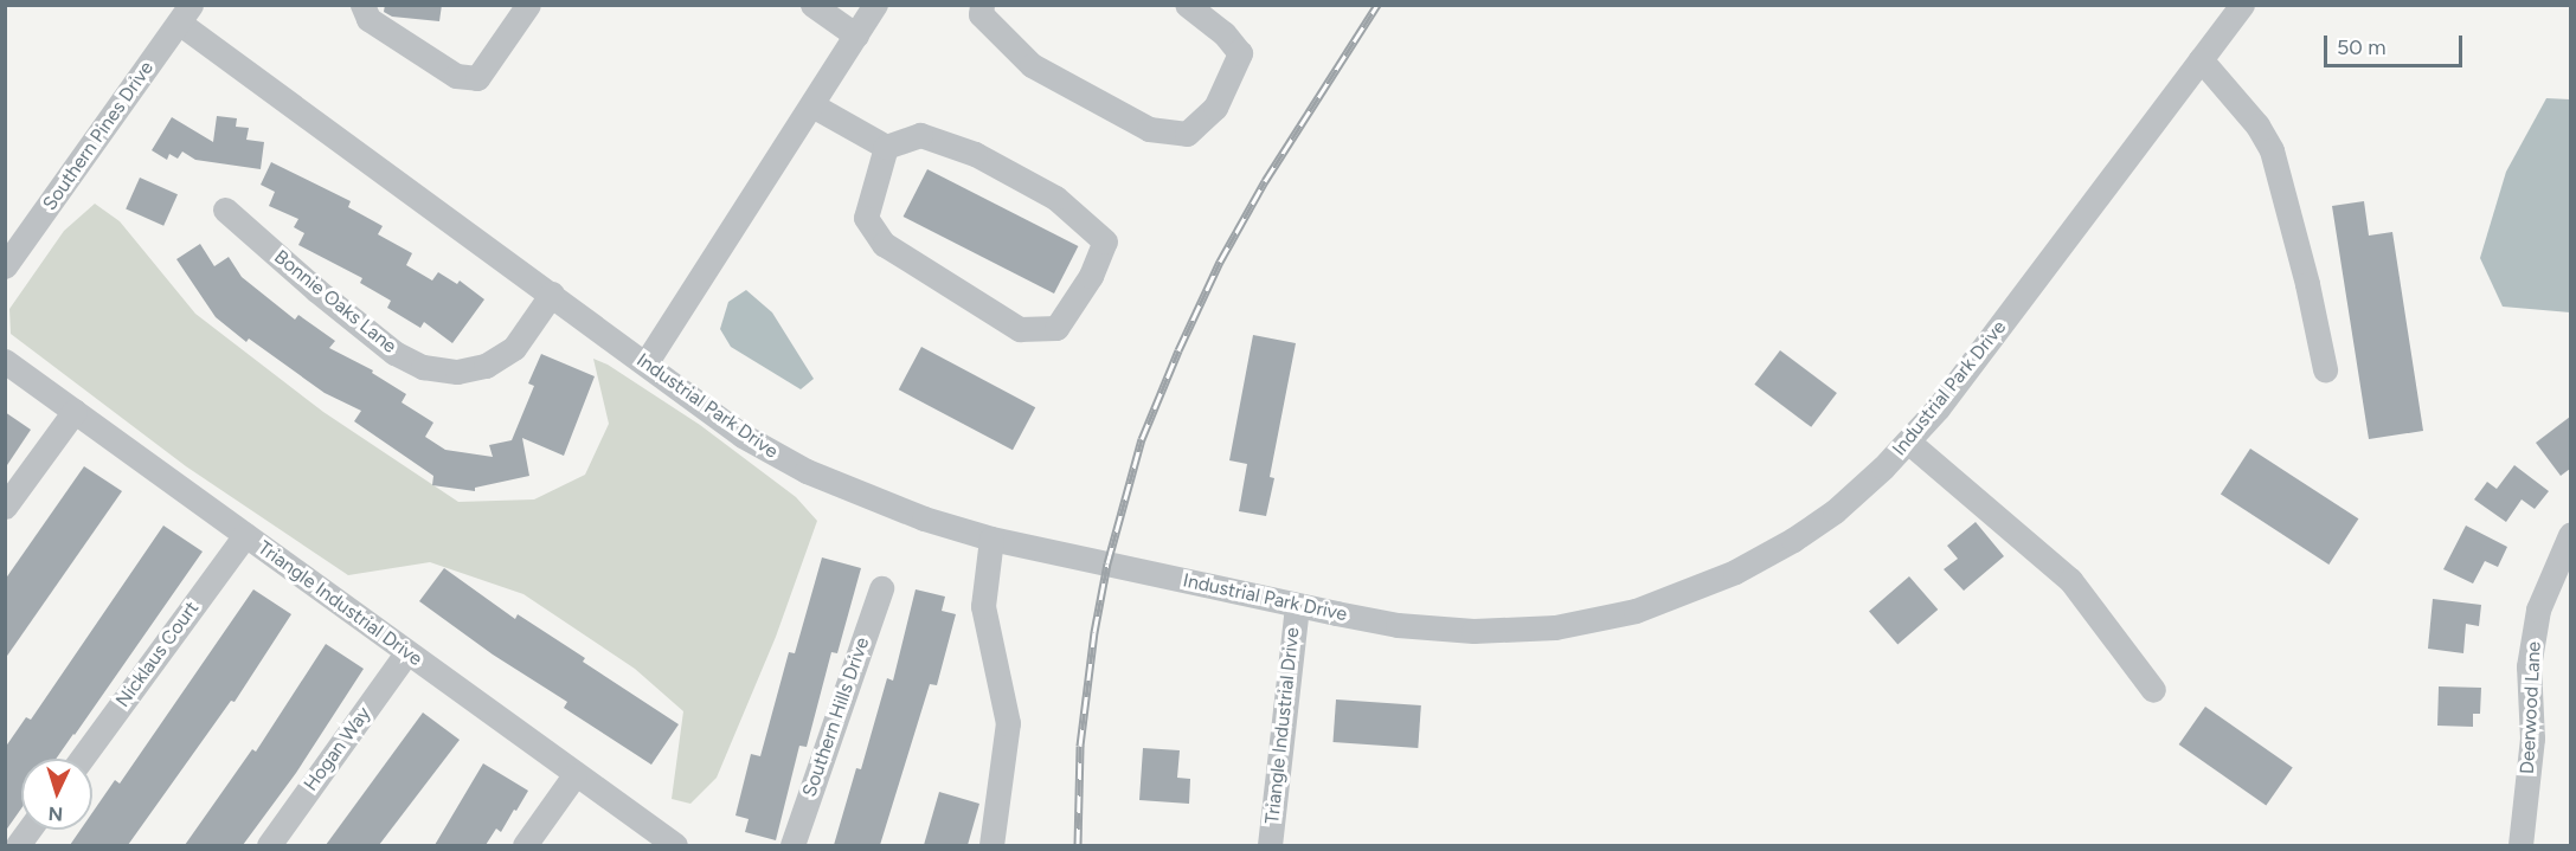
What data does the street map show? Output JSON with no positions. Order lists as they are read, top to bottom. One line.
{"streets":{"street":["Southern Pines Drive","Bonnie Oaks Lane","Industrial Park Drive","Triangle Industrial Drive","Nicklaus Court","Deerwood Lane","Southern Hills Drive","Hogan Way"]},"crossings":[["Southern Pines Drive","Industrial Park Drive"],["Bonnie Oaks Lane","Industrial Park Drive"],["Industrial Park Drive","Triangle Industrial Drive"],["Triangle Industrial Drive","Nicklaus Court"],["Triangle Industrial Drive","Hogan Way"]],"scale_bar":"50 m","north":"bottom"}
